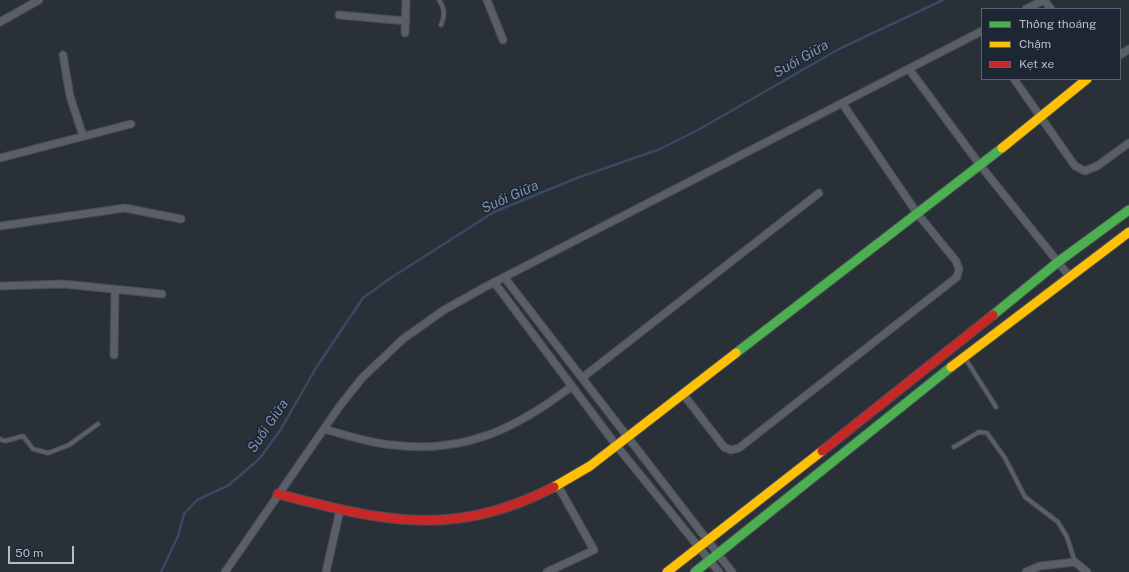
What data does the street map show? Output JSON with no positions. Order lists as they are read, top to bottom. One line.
{"water":["Suối Giữa"],"legend":["Thông thoáng","Chậm","Kẹt xe"],"scale_bar":"50 m"}
